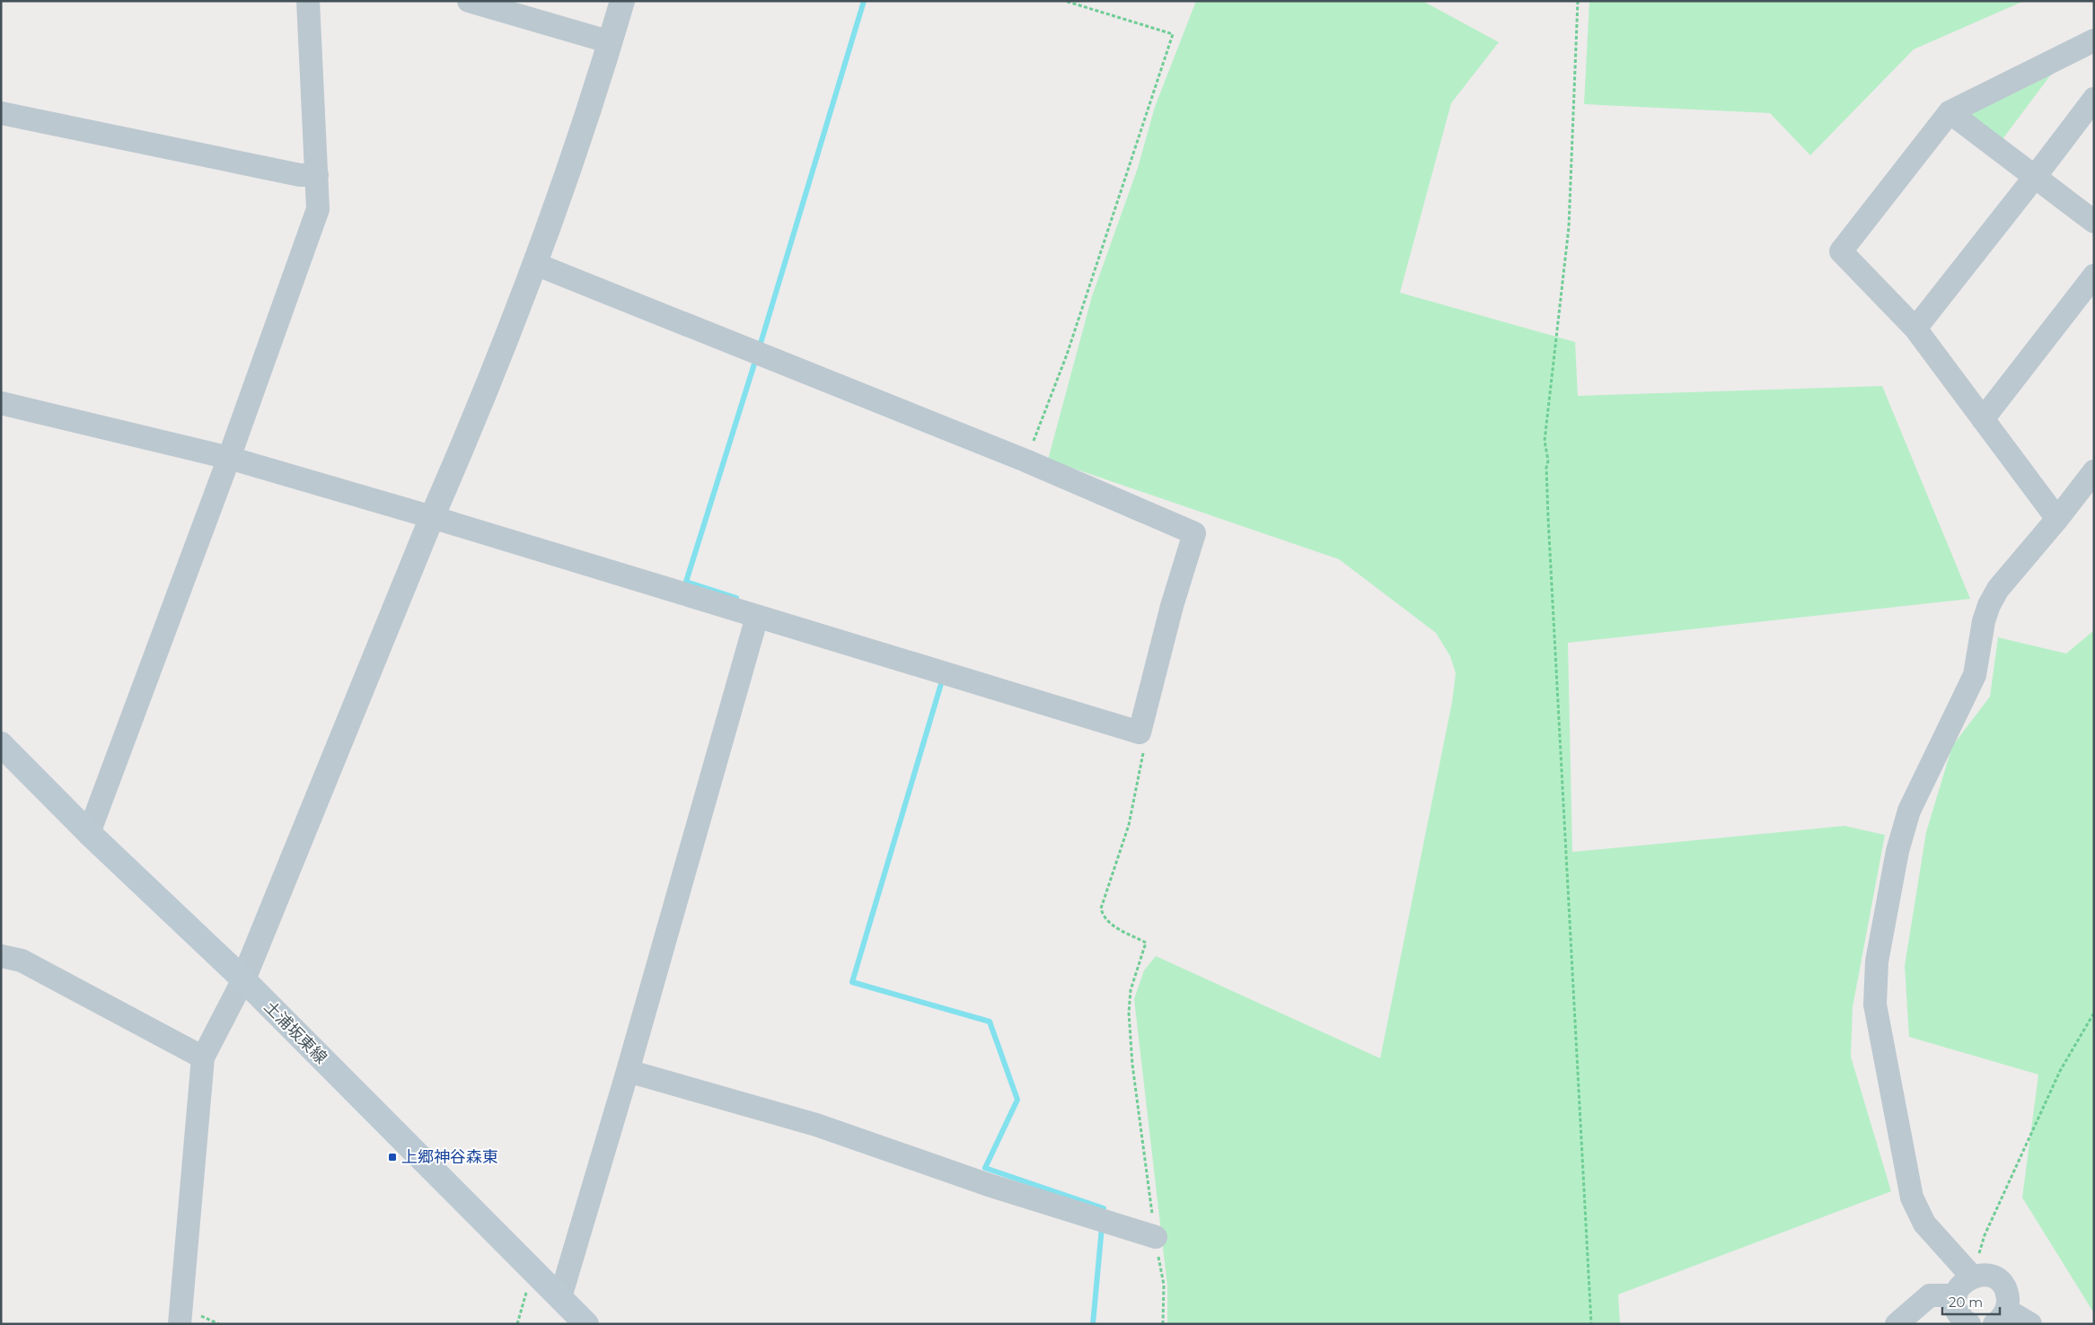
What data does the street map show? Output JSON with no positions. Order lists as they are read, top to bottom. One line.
{"streets":{"main road":["土浦坂東線"]},"places":{"transit":["上郷神谷森東"]},"scale_bar":"20 m"}
